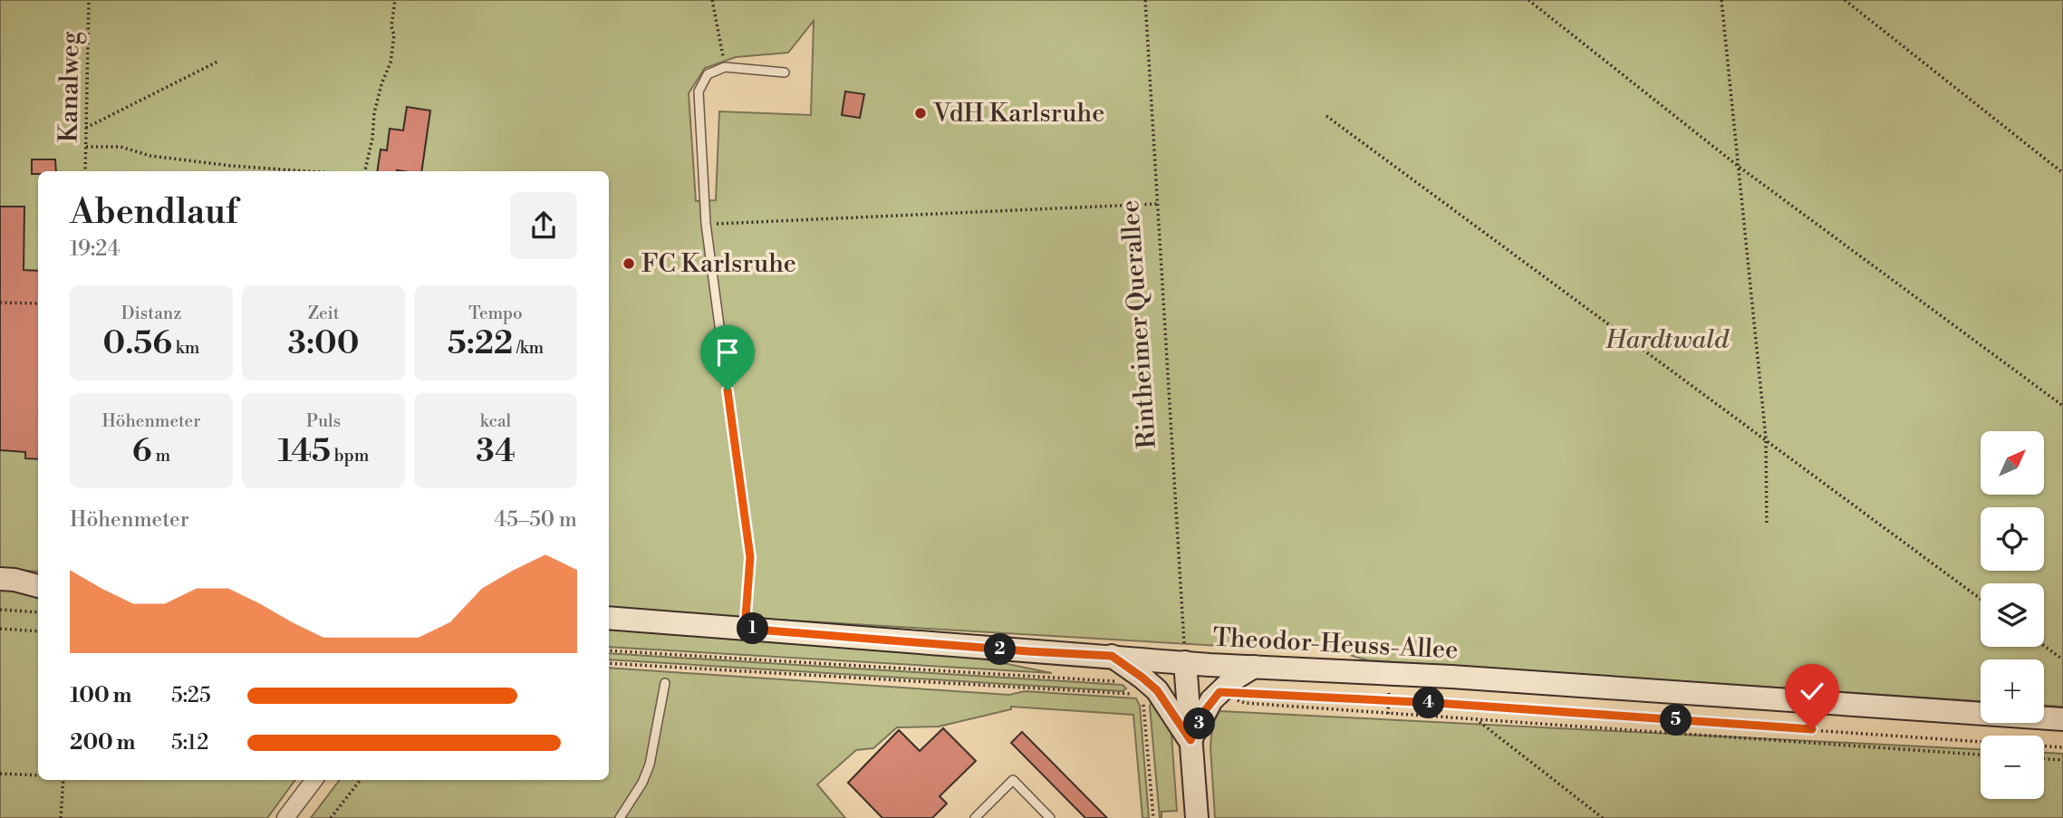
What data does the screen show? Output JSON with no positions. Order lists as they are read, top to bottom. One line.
{"streets":{"main road":["Theodor-Heuss-Allee"],"path":["Kanalweg","Rintheimer Querallee"]},"crossings":[["Rintheimer Querallee","Theodor-Heuss-Allee"]],"parks":["Hardtwald"],"places":["VdH Karlsruhe","FC Karlsruhe"],"north":"top right","page":{"heading":["Abendlauf","19:24"],"stats":[["Distanz","0.56 km"],["Zeit","3:00"],["Tempo","5:22 /km"],["Höhenmeter","6 m"],["Puls","145 bpm"],["kcal","34"]],"map_buttons":["+","−"],"chart":["Höhenmeter","45–50 m"],"pins":["1","2","4","5","3"],"list":[{"name":"100 m","note":"5:25"},{"name":"200 m","note":"5:12"}]}}
